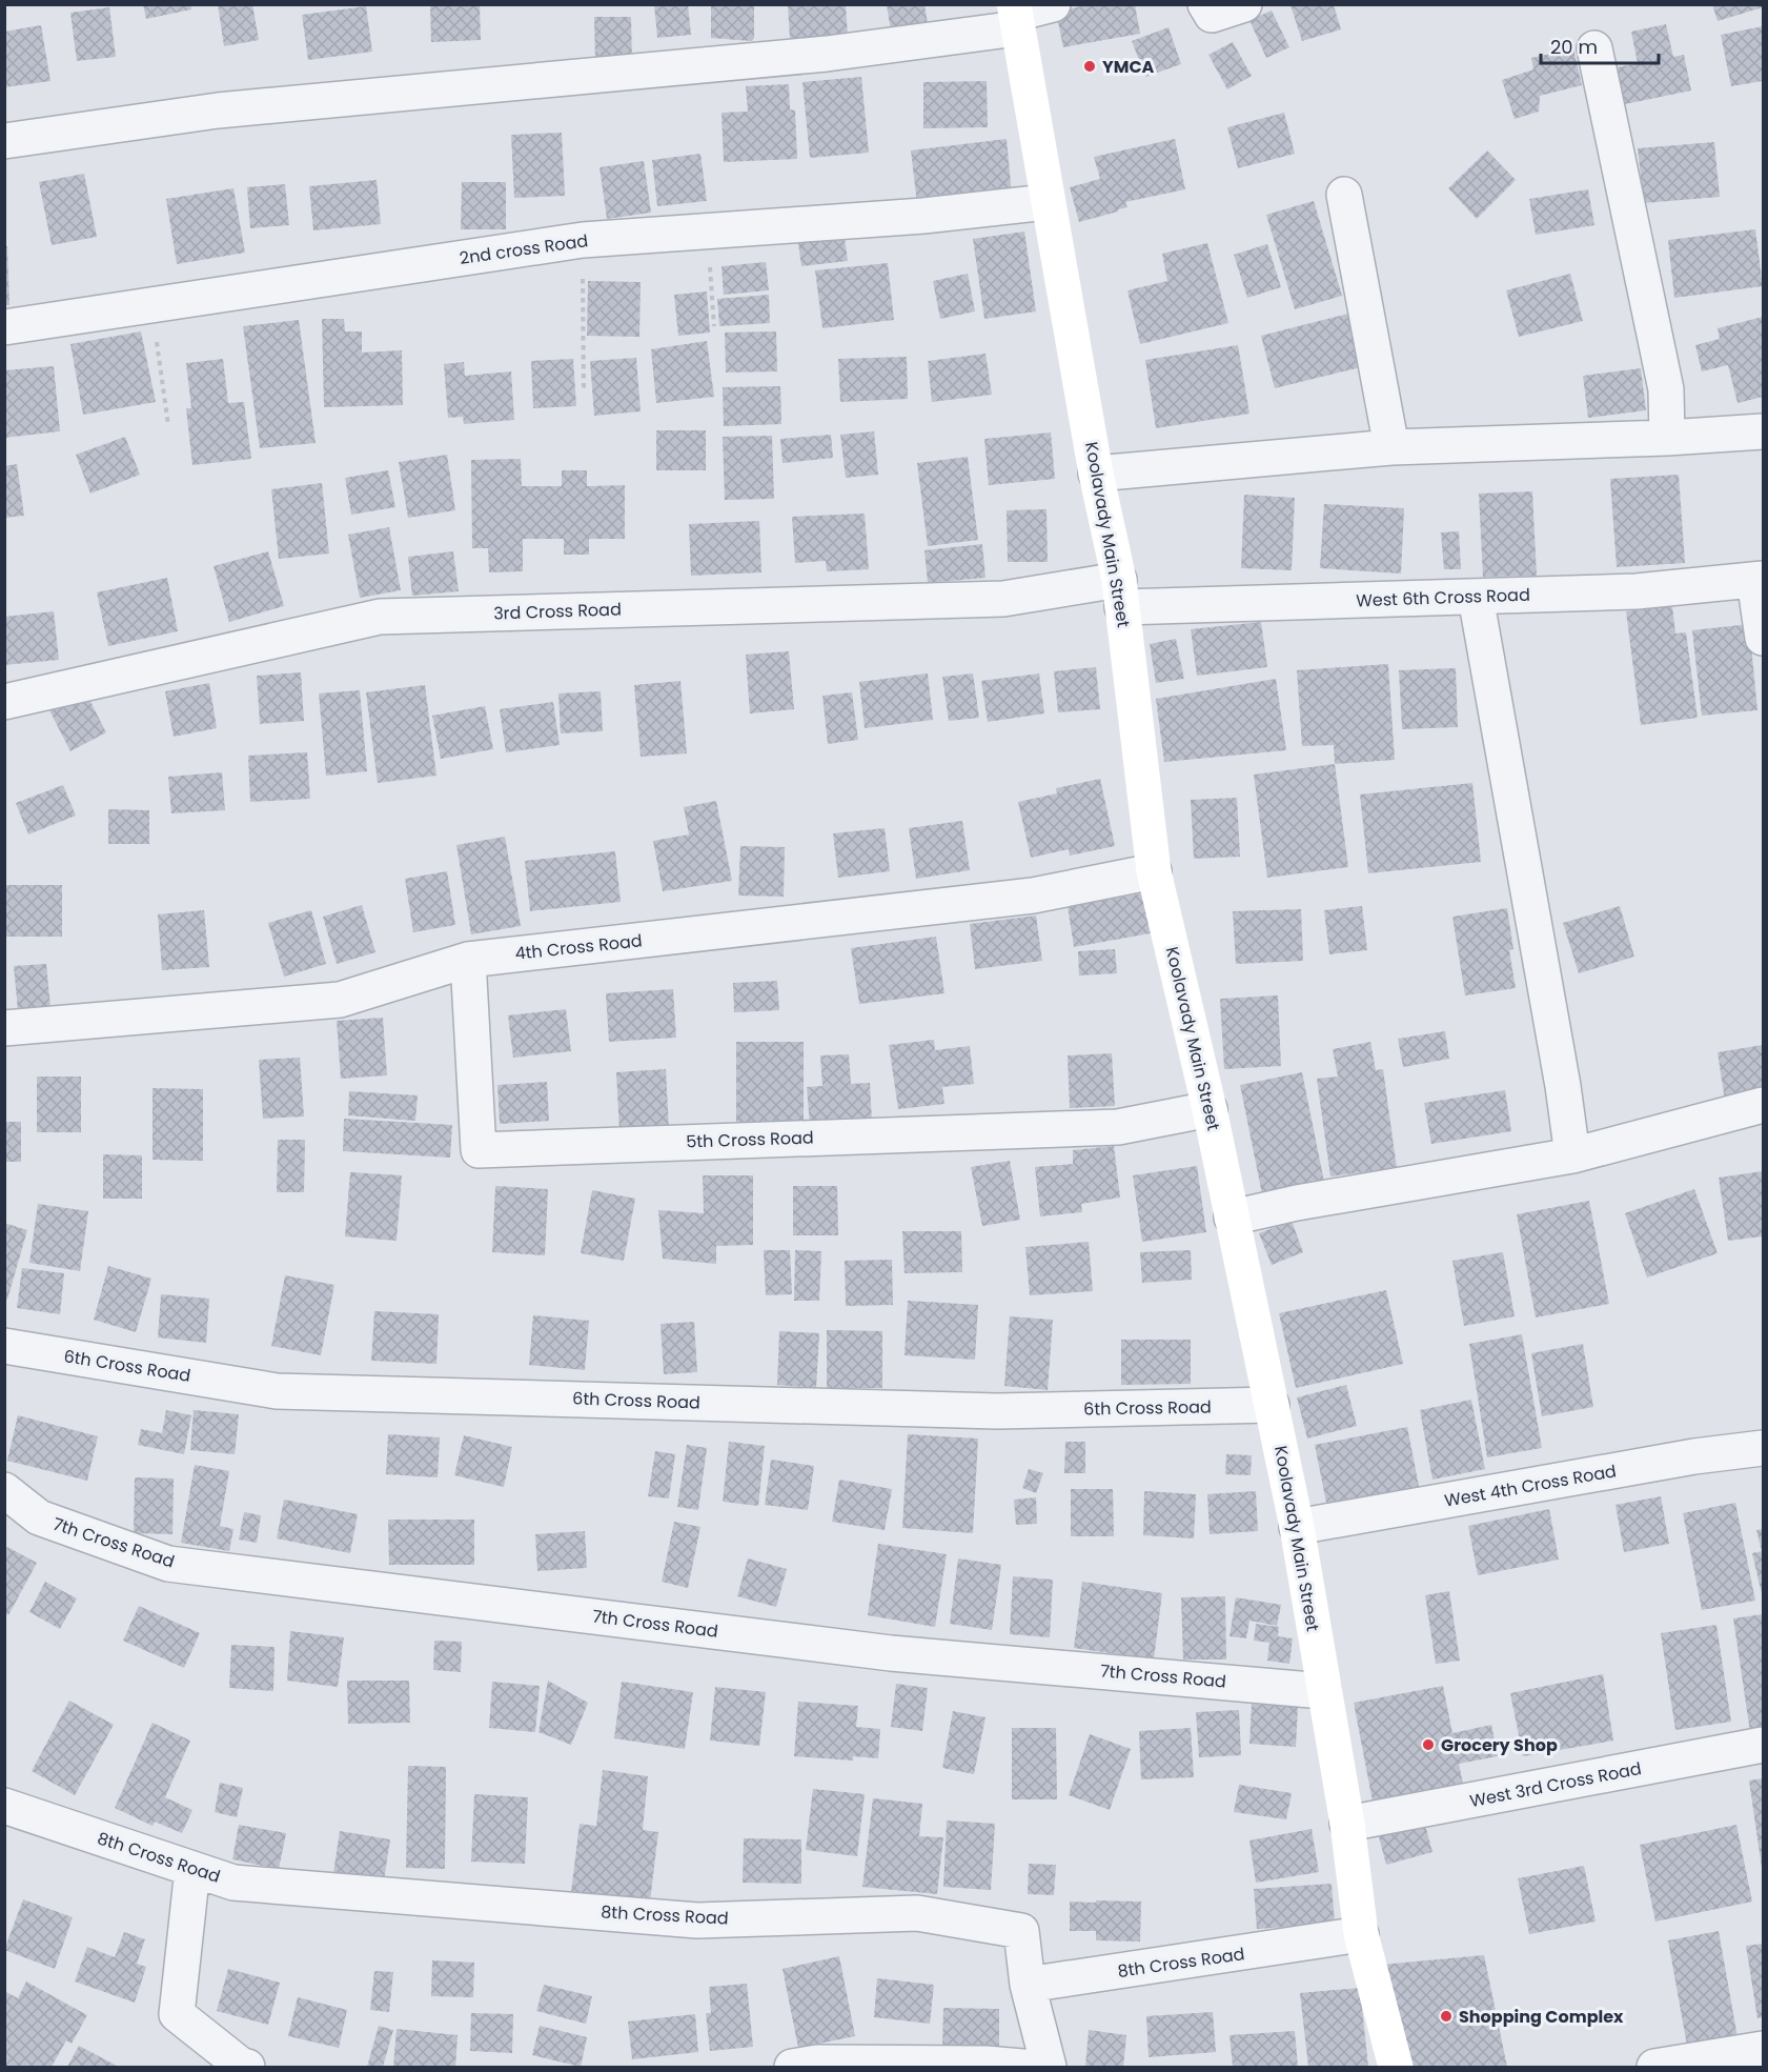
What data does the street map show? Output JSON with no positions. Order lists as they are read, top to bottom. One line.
{"streets":{"main road":["Koolavady Main Street"],"street":["2nd cross Road","West 6th Cross Road","3rd Cross Road","4th Cross Road","5th Cross Road","6th Cross Road","West 4th Cross Road","7th Cross Road","West 3rd Cross Road","8th Cross Road"]},"crossings":[["2nd cross Road","Koolavady Main Street"],["Koolavady Main Street","West 6th Cross Road"],["Koolavady Main Street","3rd Cross Road"],["Koolavady Main Street","4th Cross Road"],["Koolavady Main Street","5th Cross Road"],["Koolavady Main Street","6th Cross Road"],["Koolavady Main Street","West 4th Cross Road"],["Koolavady Main Street","7th Cross Road"],["Koolavady Main Street","West 3rd Cross Road"],["Koolavady Main Street","8th Cross Road"],["West 6th Cross Road","3rd Cross Road"],["4th Cross Road","5th Cross Road"]],"places":["YMCA","Grocery Shop","Shopping Complex"],"scale_bar":"20 m"}
